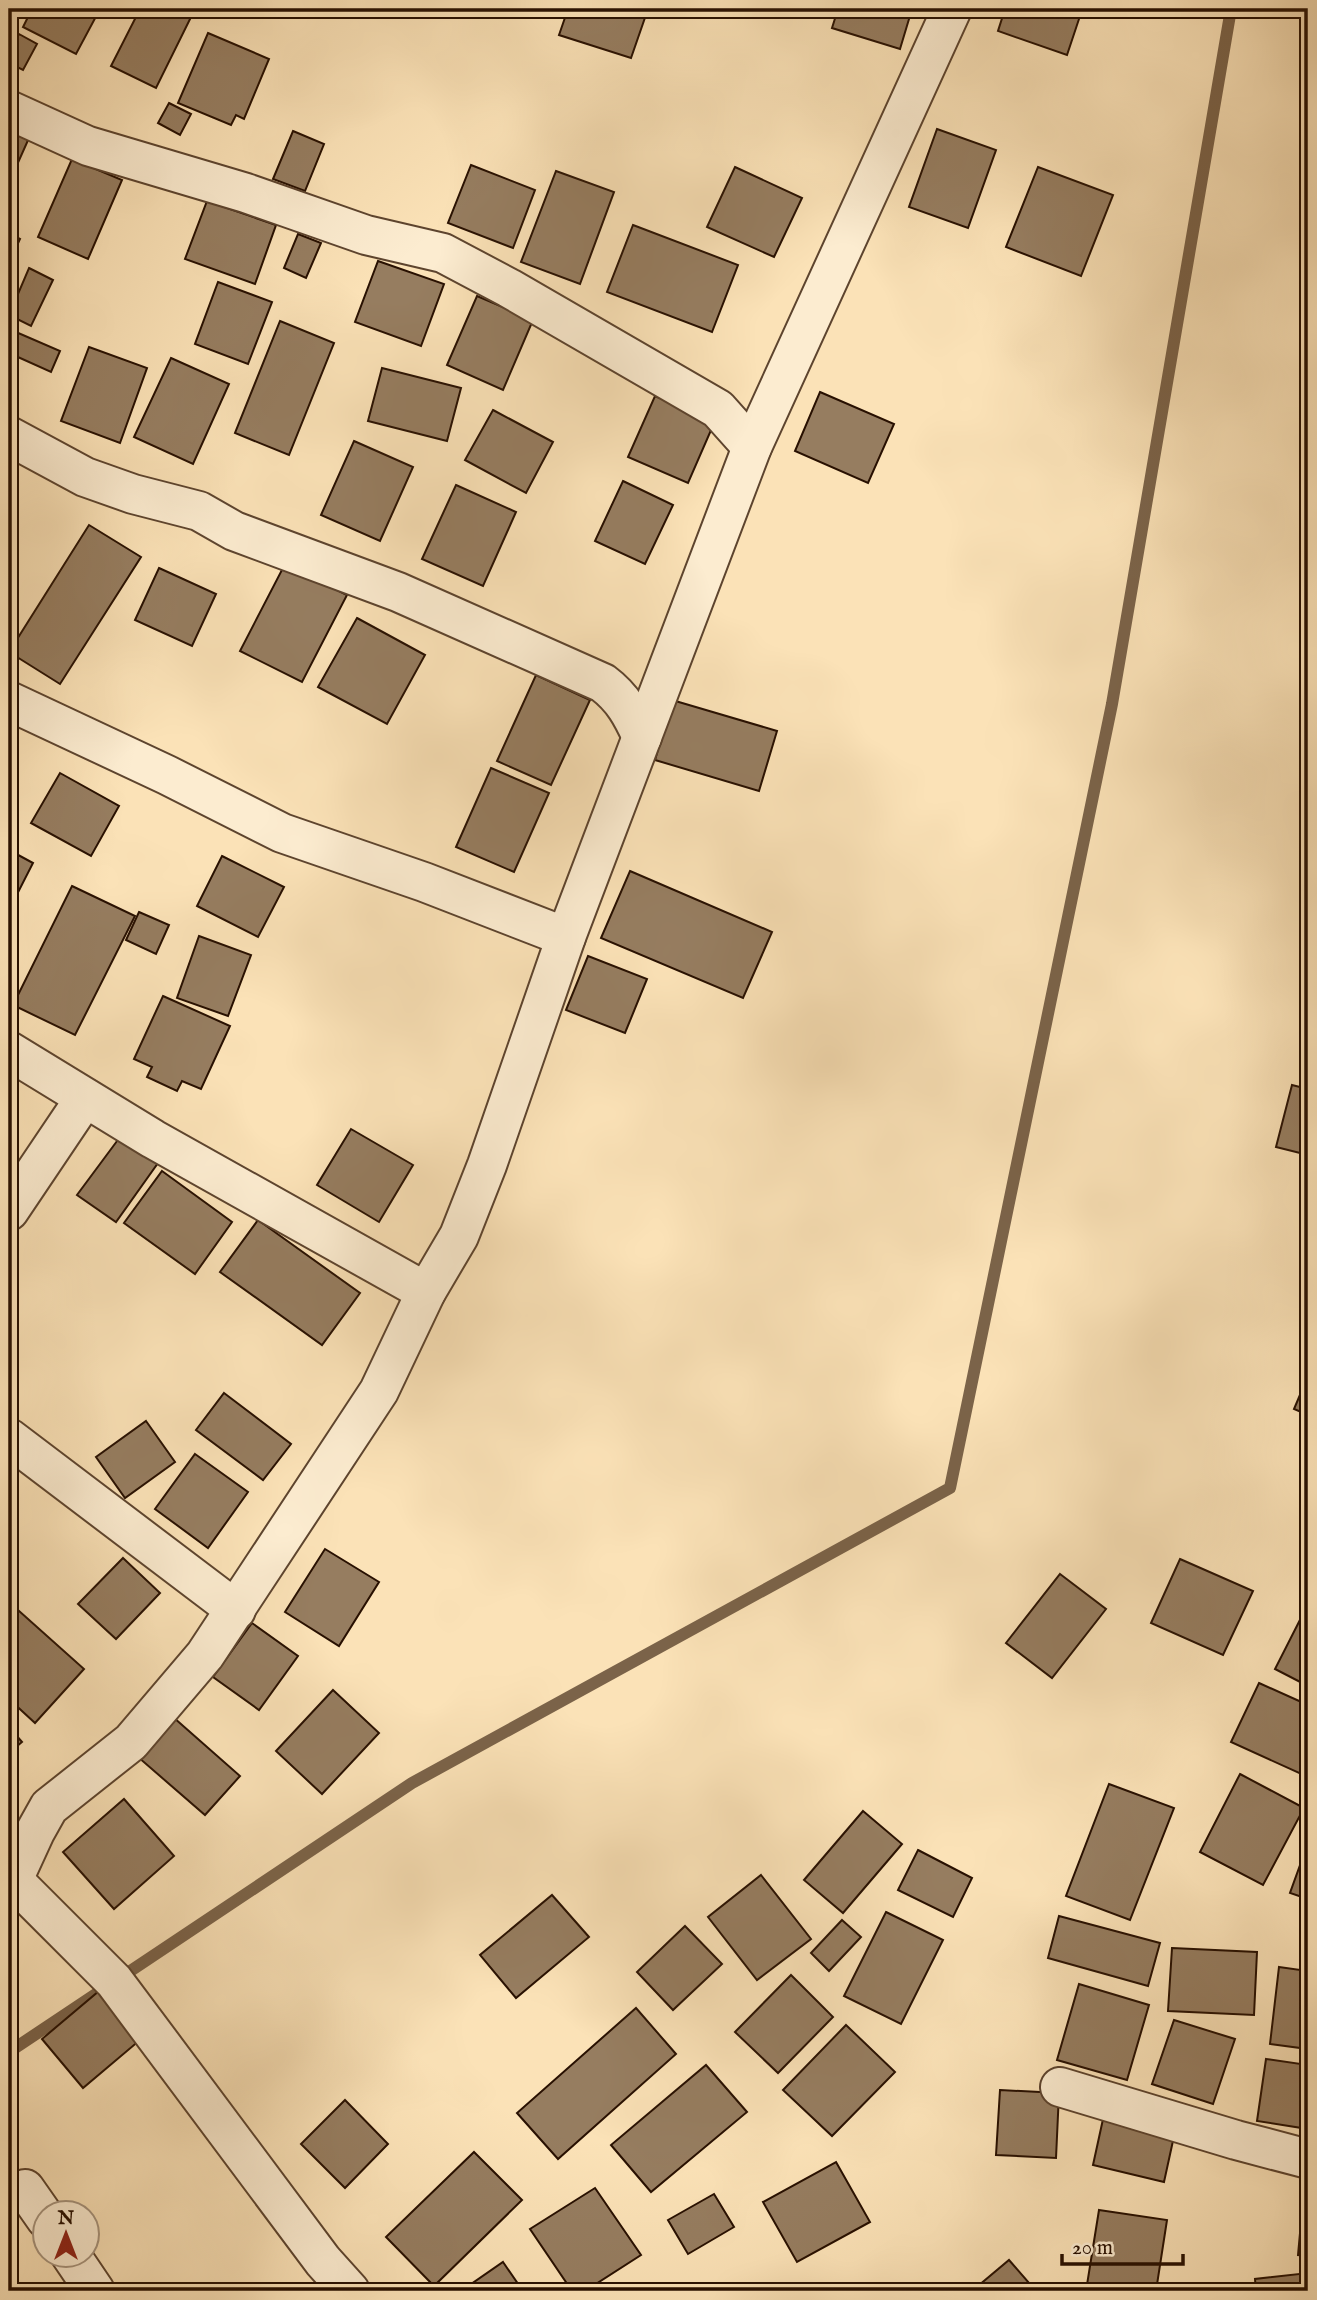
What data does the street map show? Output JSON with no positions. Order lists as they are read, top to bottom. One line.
{"scale_bar":"20 m","north":"top"}
